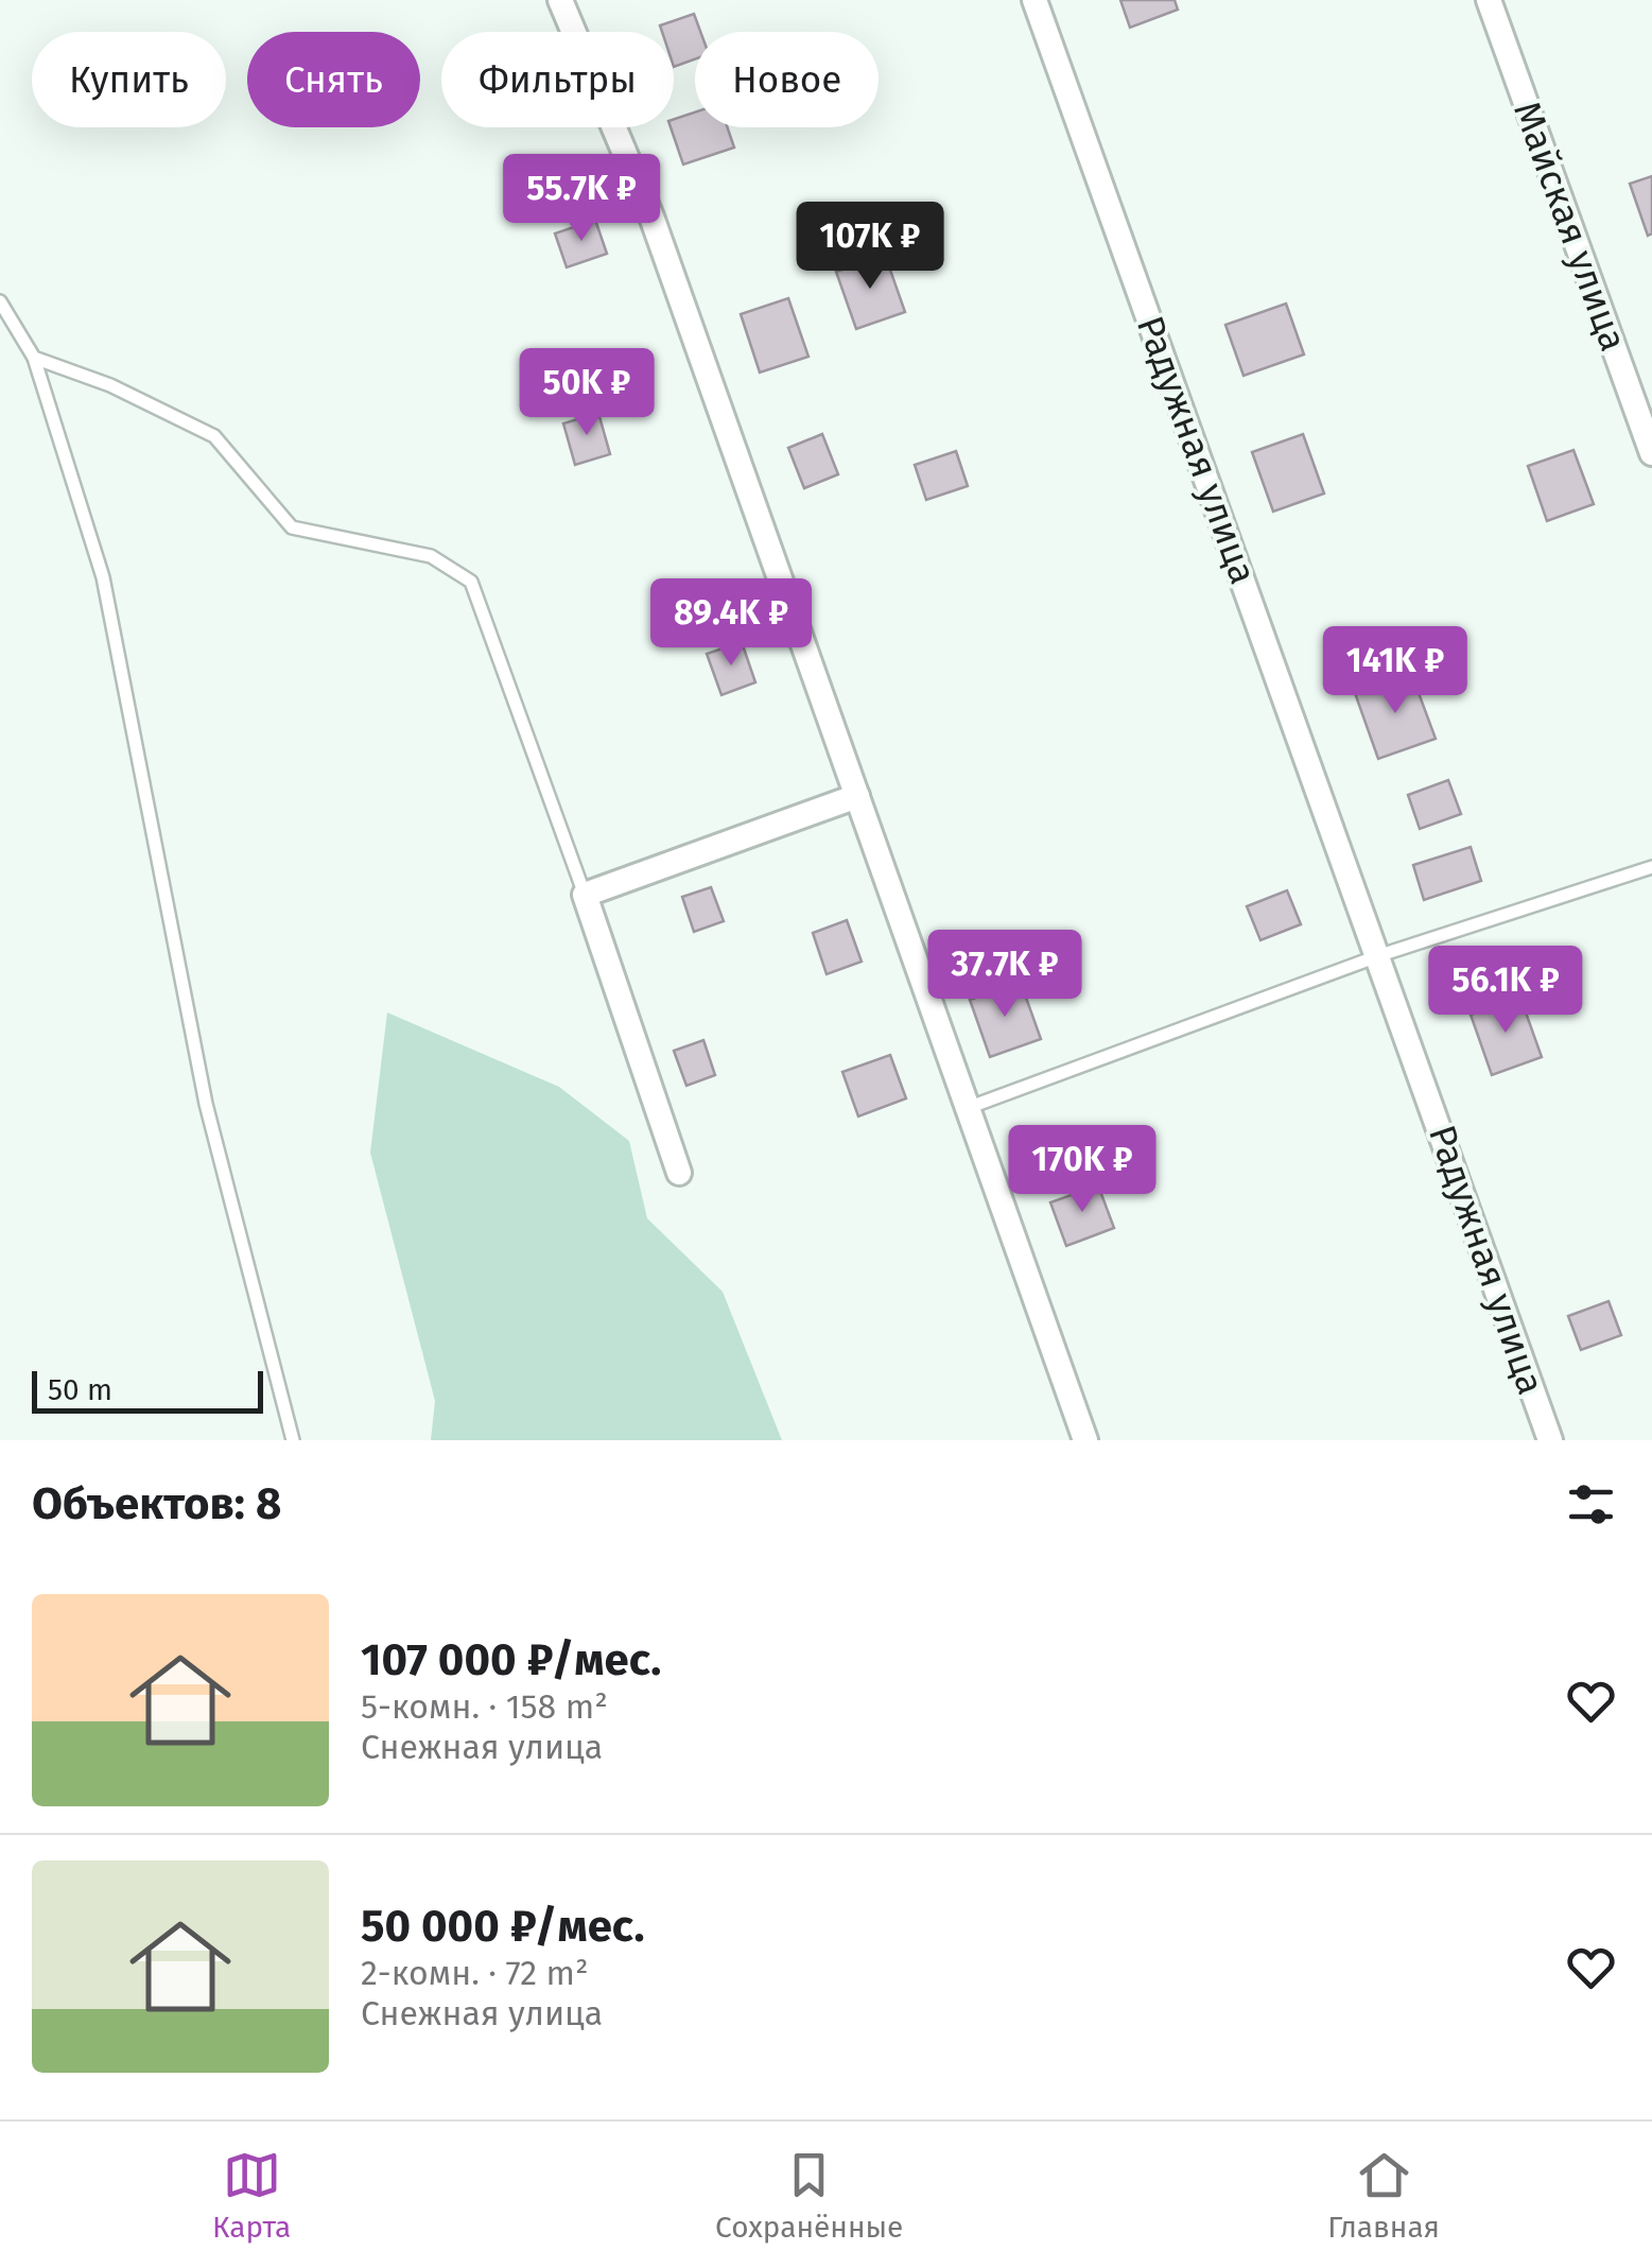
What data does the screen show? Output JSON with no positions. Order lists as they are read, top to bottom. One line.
{"streets":{"street":["Майская улица","Радужная улица"]},"scale_bar":"50 m","page":{"chip":["Купить","Снять","Фильтры","Новое"],"price":["55.7K ₽","107K ₽","50K ₽","89.4K ₽","141K ₽","37.7K ₽","56.1K ₽","170K ₽"],"scale":"50 m","heading":"Объектов: 8","list":[{"name":"107 000 ₽/мес.","note":"5-комн. · 158 m² · Снежная улица"},{"name":"50 000 ₽/мес.","note":"2-комн. · 72 m² · Снежная улица"}],"tabs":["Карта","Сохранённые","Главная"]}}
